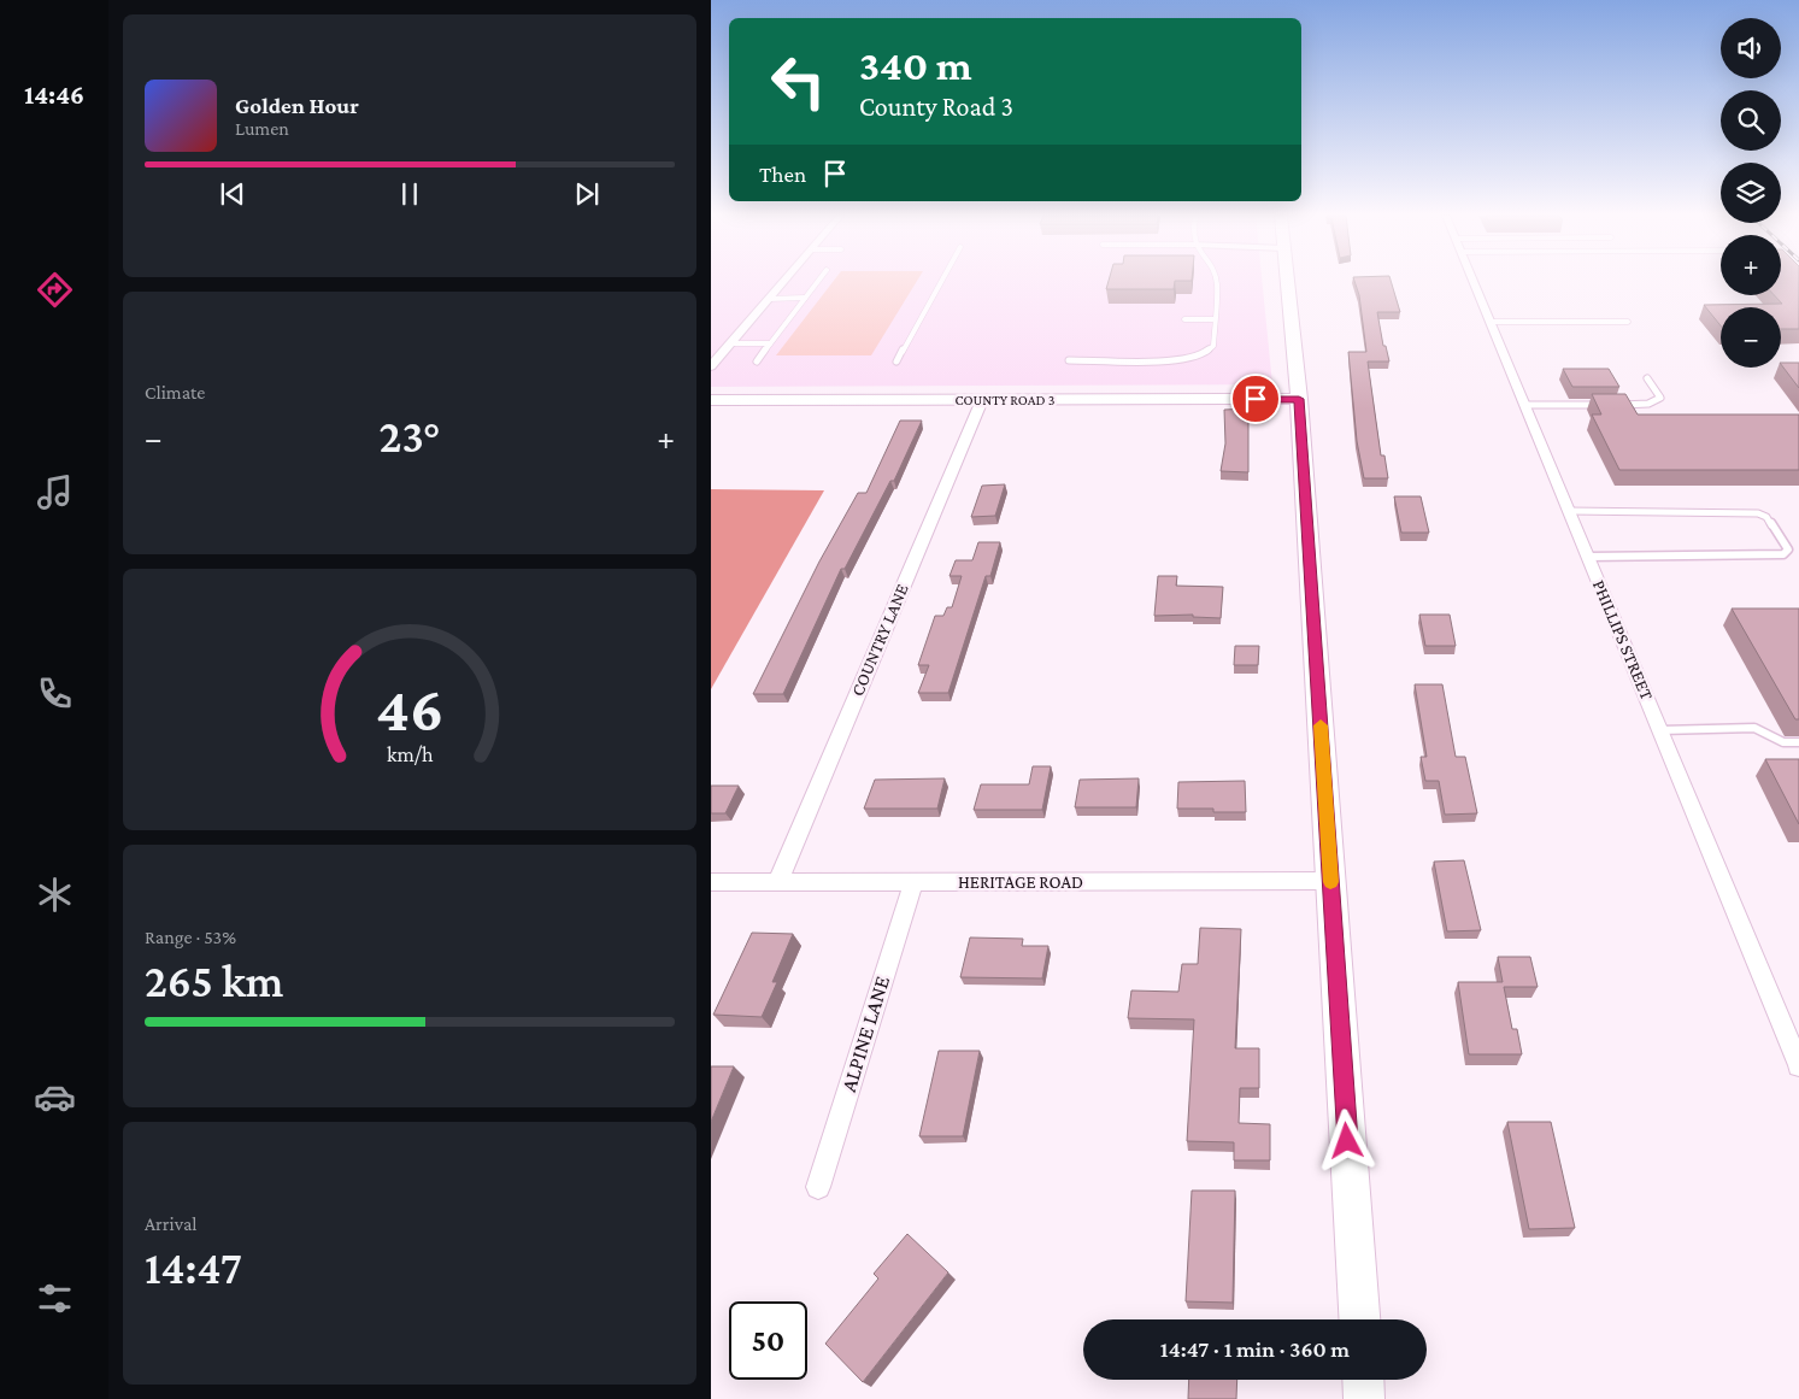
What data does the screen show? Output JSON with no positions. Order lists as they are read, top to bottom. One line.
{"streets":{"main road":["COUNTY ROAD 3"],"street":["COUNTRY LANE","PHILLIPS STREET","HERITAGE ROAD","ALPINE LANE"]},"crossings":[["COUNTY ROAD 3","COUNTRY LANE"],["COUNTRY LANE","HERITAGE ROAD"],["HERITAGE ROAD","ALPINE LANE"]],"page":{"tabs":"14:46","map_buttons":["+","−"],"turn":["340 m","County Road 3"],"song":["Golden Hour","Lumen"],"then":"Then","tile":["Climate",["Range · 53%","265 km"],["Arrival","14:47"]],"heat":["−","23°","+"],"limit":"50","trip":"14:47 · 1 min · 360 m","gauge":["46","km/h"]}}
